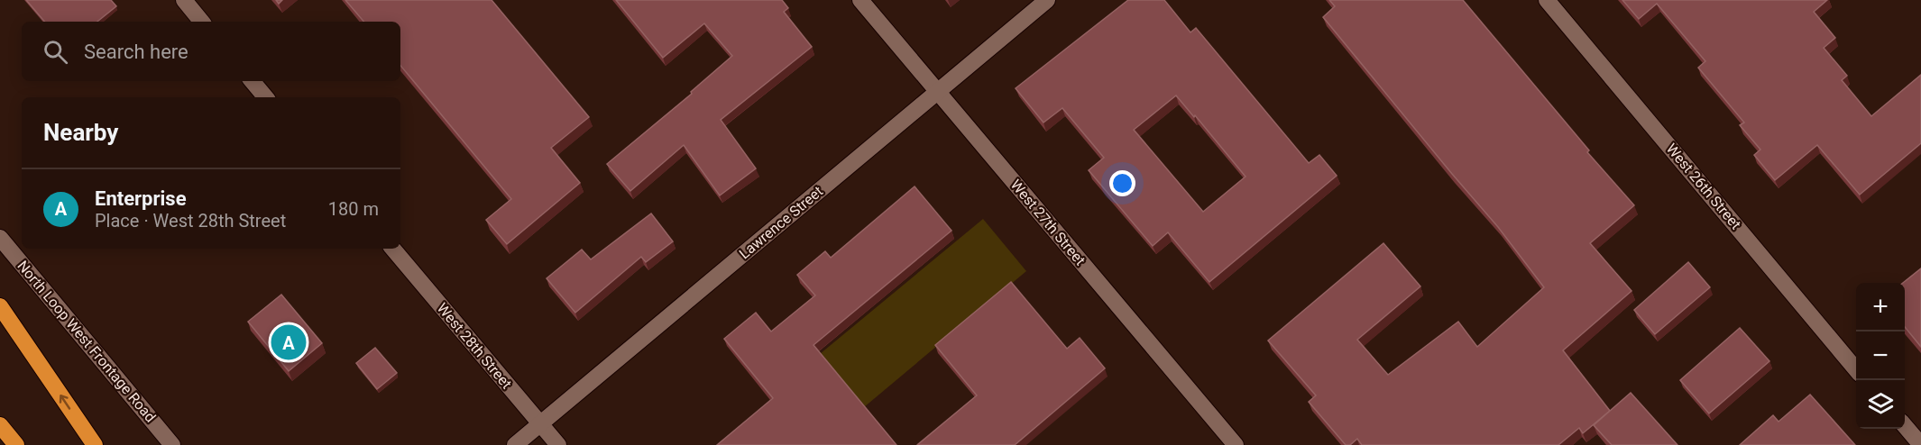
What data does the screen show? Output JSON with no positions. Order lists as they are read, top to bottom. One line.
{"streets":{"street":["West 26th Street","Lawrence Street","West 27th Street","North Loop West Frontage Road","West 28th Street"]},"crossings":[["Lawrence Street","West 27th Street"],["Lawrence Street","West 28th Street"]],"page":{"search":"Search here","heading":"Nearby","list":[{"mark":"A","name":"Enterprise","note":"Place · West 28th Street","value":"180 m"}],"map_buttons":["+","−"],"pins":"A"}}
